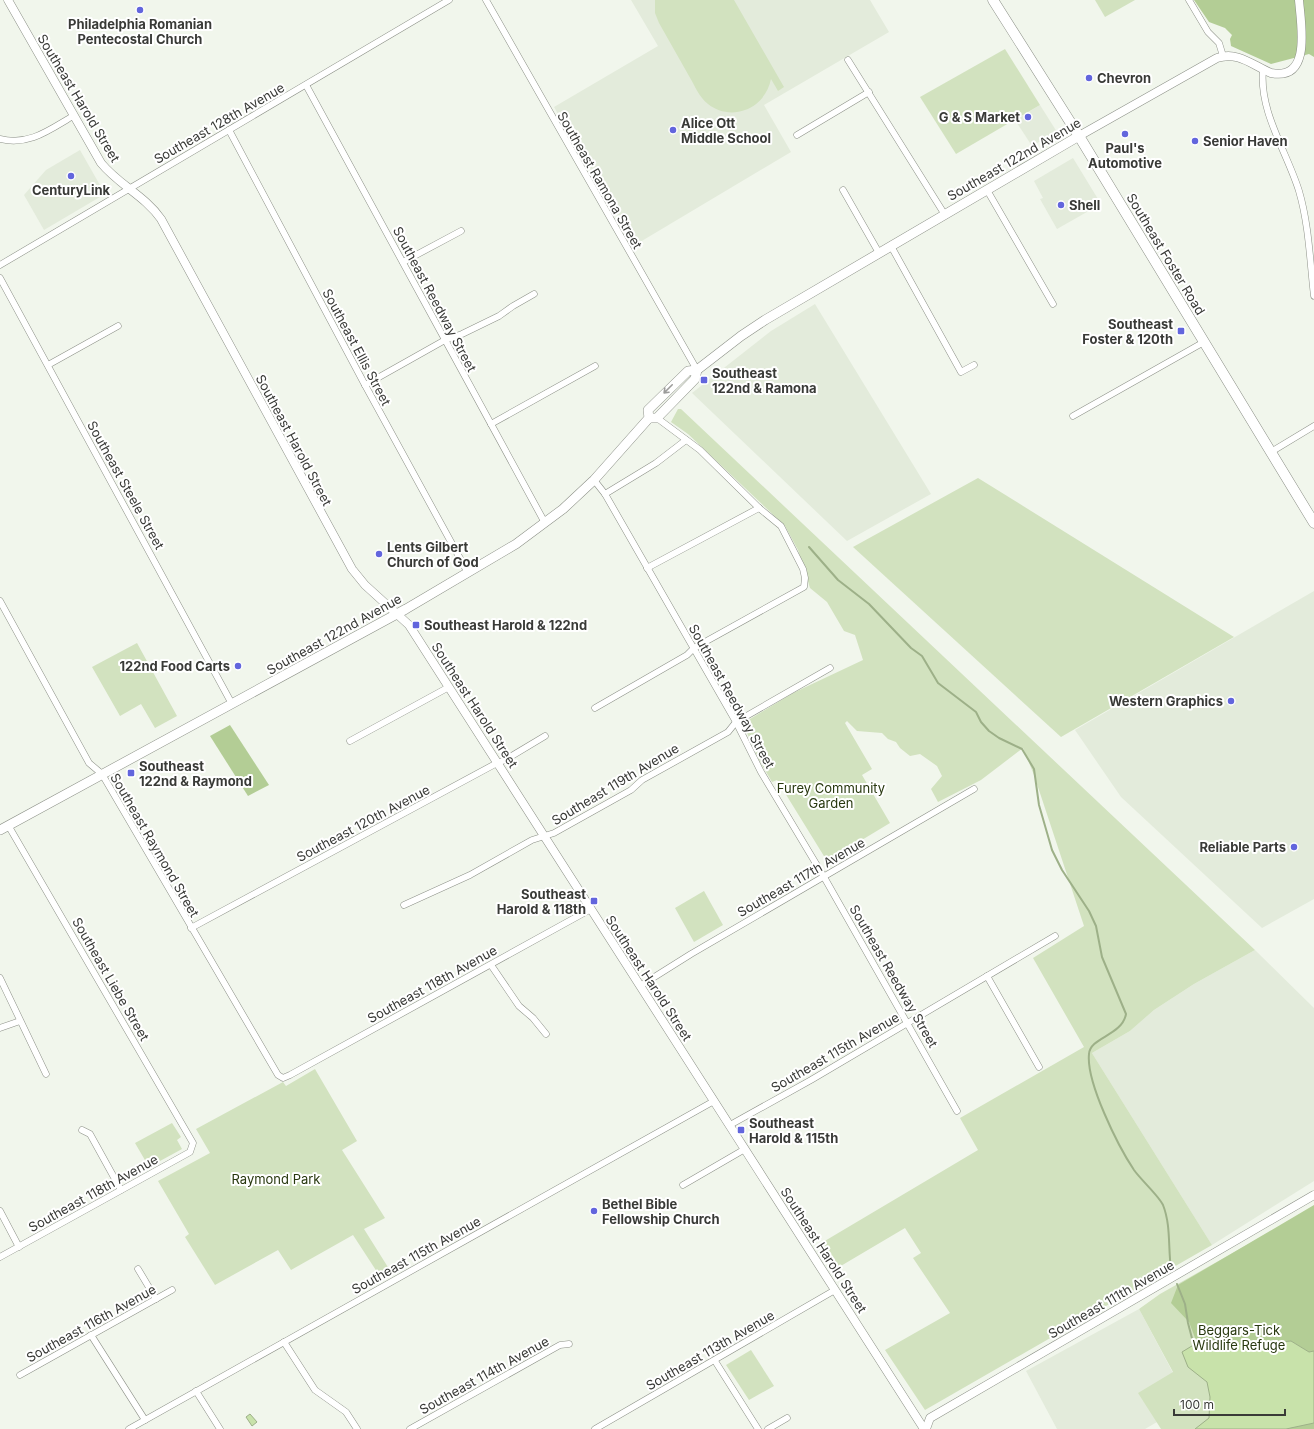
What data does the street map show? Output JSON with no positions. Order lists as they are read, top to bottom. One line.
{"streets":{"main road":["Southeast 122nd Avenue","Southeast Foster Road"],"street":["Southeast Harold Street","Southeast 128th Avenue","Southeast Ramona Street","Southeast Reedway Street","Southeast Ellis Street","Southeast Steele Street","Southeast 119th Avenue","Southeast 120th Avenue","Southeast Raymond Street","Southeast 117th Avenue","Southeast Liebe Street","Southeast 118th Avenue","Southeast 115th Avenue","Southeast 111th Avenue","Southeast 116th Avenue","Southeast 113th Avenue","Southeast 114th Avenue"]},"crossings":[["Southeast Harold Street","Southeast 128th Avenue"],["Southeast Harold Street","Southeast 122nd Avenue"],["Southeast Harold Street","Southeast 119th Avenue"],["Southeast Harold Street","Southeast 120th Avenue"],["Southeast Harold Street","Southeast 117th Avenue"],["Southeast Harold Street","Southeast 118th Avenue"],["Southeast Harold Street","Southeast 115th Avenue"],["Southeast Harold Street","Southeast 111th Avenue"],["Southeast Harold Street","Southeast 113th Avenue"],["Southeast 128th Avenue","Southeast Reedway Street"],["Southeast 128th Avenue","Southeast Ellis Street"],["Southeast 122nd Avenue","Southeast Ramona Street"],["Southeast 122nd Avenue","Southeast Foster Road"],["Southeast 122nd Avenue","Southeast Reedway Street"],["Southeast 122nd Avenue","Southeast Ellis Street"],["Southeast 122nd Avenue","Southeast Steele Street"],["Southeast 122nd Avenue","Southeast Raymond Street"],["Southeast 122nd Avenue","Southeast Liebe Street"],["Southeast Reedway Street","Southeast 119th Avenue"],["Southeast Reedway Street","Southeast 117th Avenue"],["Southeast Reedway Street","Southeast 115th Avenue"],["Southeast 120th Avenue","Southeast Raymond Street"],["Southeast Raymond Street","Southeast 118th Avenue"],["Southeast Liebe Street","Southeast 118th Avenue"]],"parks":["Furey Community Garden","Raymond Park","Beggars-Tick Wildlife Refuge"],"places":{"other":["Philadelphia Romanian Pentecostal Church","Chevron","G & S Market","Alice Ott Middle School","Paul's Automotive","Senior Haven","CenturyLink","Shell","Lents Gilbert Church of God","122nd Food Carts","Western Graphics","Reliable Parts","Bethel Bible Fellowship Church"],"transit":["Southeast Foster & 120th","Southeast 122nd & Ramona","Southeast Harold & 122nd","Southeast 122nd & Raymond","Southeast Harold & 118th","Southeast Harold & 115th"]},"scale_bar":"100 m"}
